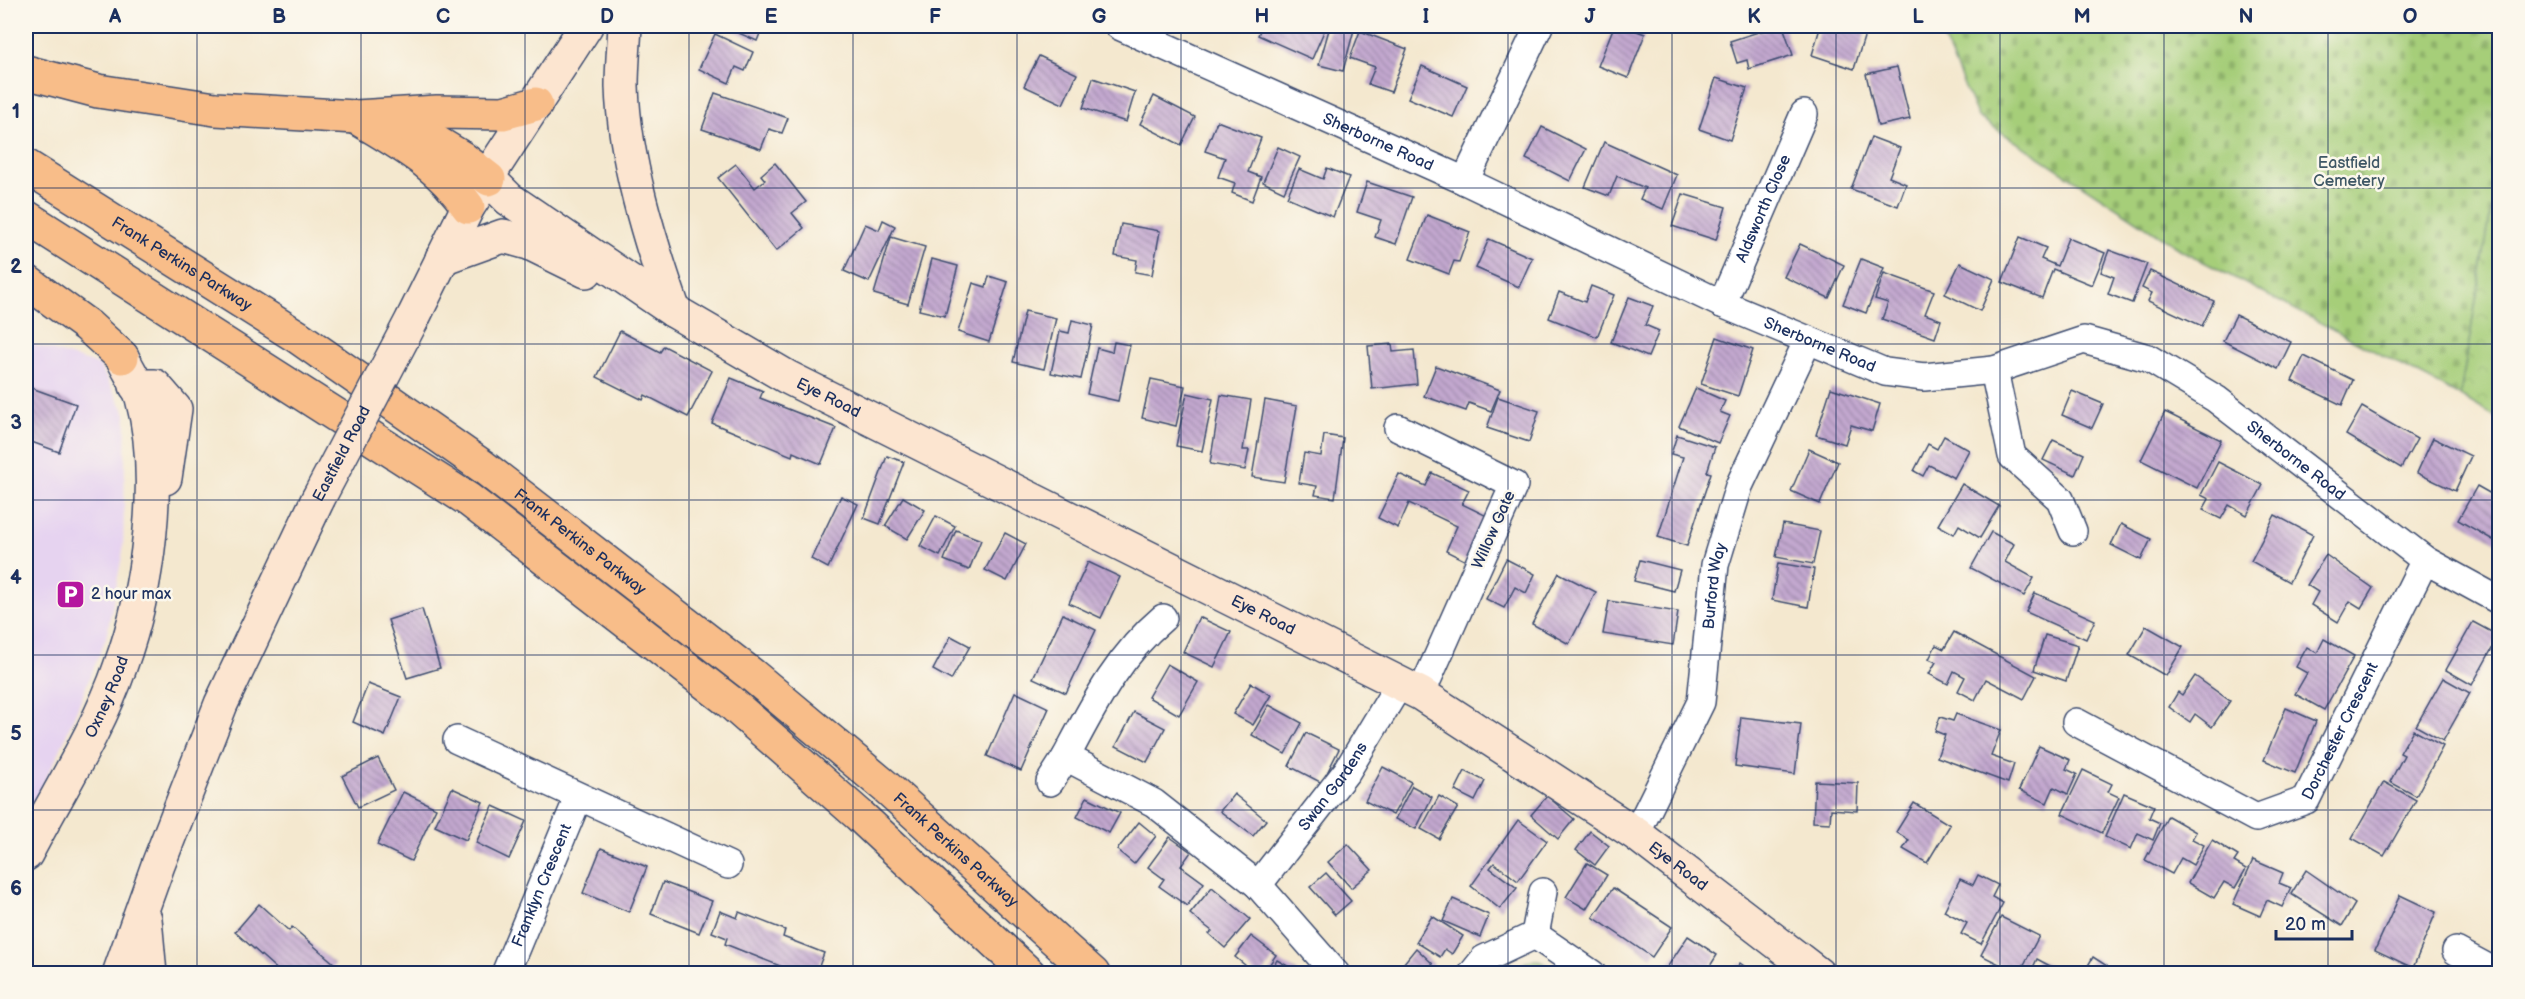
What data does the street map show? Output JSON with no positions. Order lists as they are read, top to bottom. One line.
{"streets":{"highway":["Frank Perkins Parkway"],"street":["Sherborne Road","Aldsworth Close","Eye Road","Eastfield Road","Willow Gate","Burford Way","Oxney Road","Dorchester Crescent","Swan Gardens","Franklyn Crescent"]},"crossings":[["Sherborne Road","Aldsworth Close"],["Sherborne Road","Burford Way"],["Sherborne Road","Dorchester Crescent"],["Eye Road","Eastfield Road"],["Eye Road","Willow Gate"],["Eye Road","Burford Way"],["Eye Road","Swan Gardens"],["Willow Gate","Swan Gardens"]],"parks":["Eastfield Cemetery"],"places":{"parking":["2 hour max"]},"scale_bar":"20 m","grid":{"columns":["A","B","C","D","E","F","G","H","I","J","K","L","M","N","O"],"rows":["1","2","3","4","5","6"]}}
